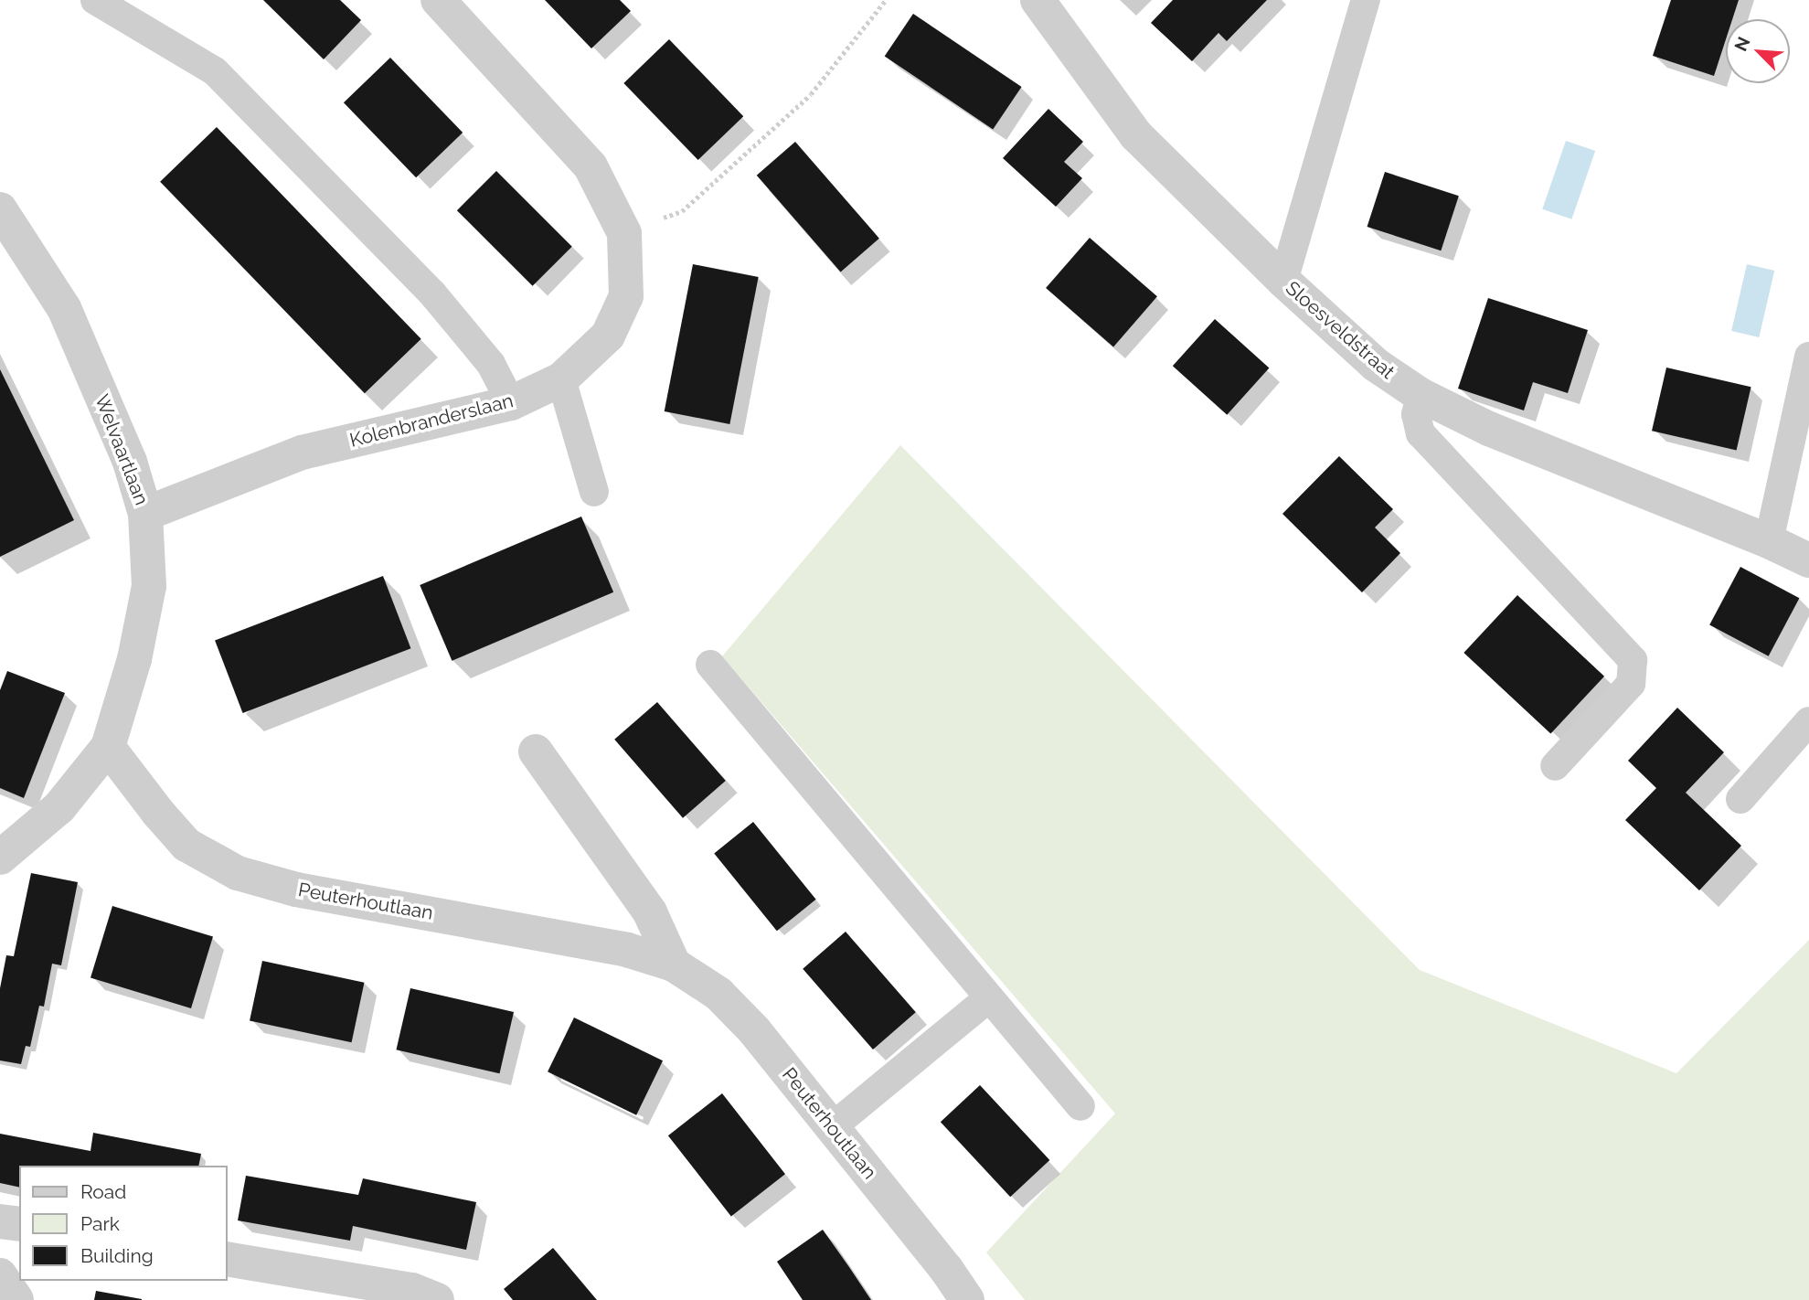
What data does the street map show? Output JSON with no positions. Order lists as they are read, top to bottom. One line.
{"streets":{"street":["Sloesveldstraat","Kolenbranderslaan","Welvaartlaan","Peuterhoutlaan"]},"crossings":[["Kolenbranderslaan","Welvaartlaan"],["Welvaartlaan","Peuterhoutlaan"]],"legend":["Road","Park","Building"],"north":"top left"}
